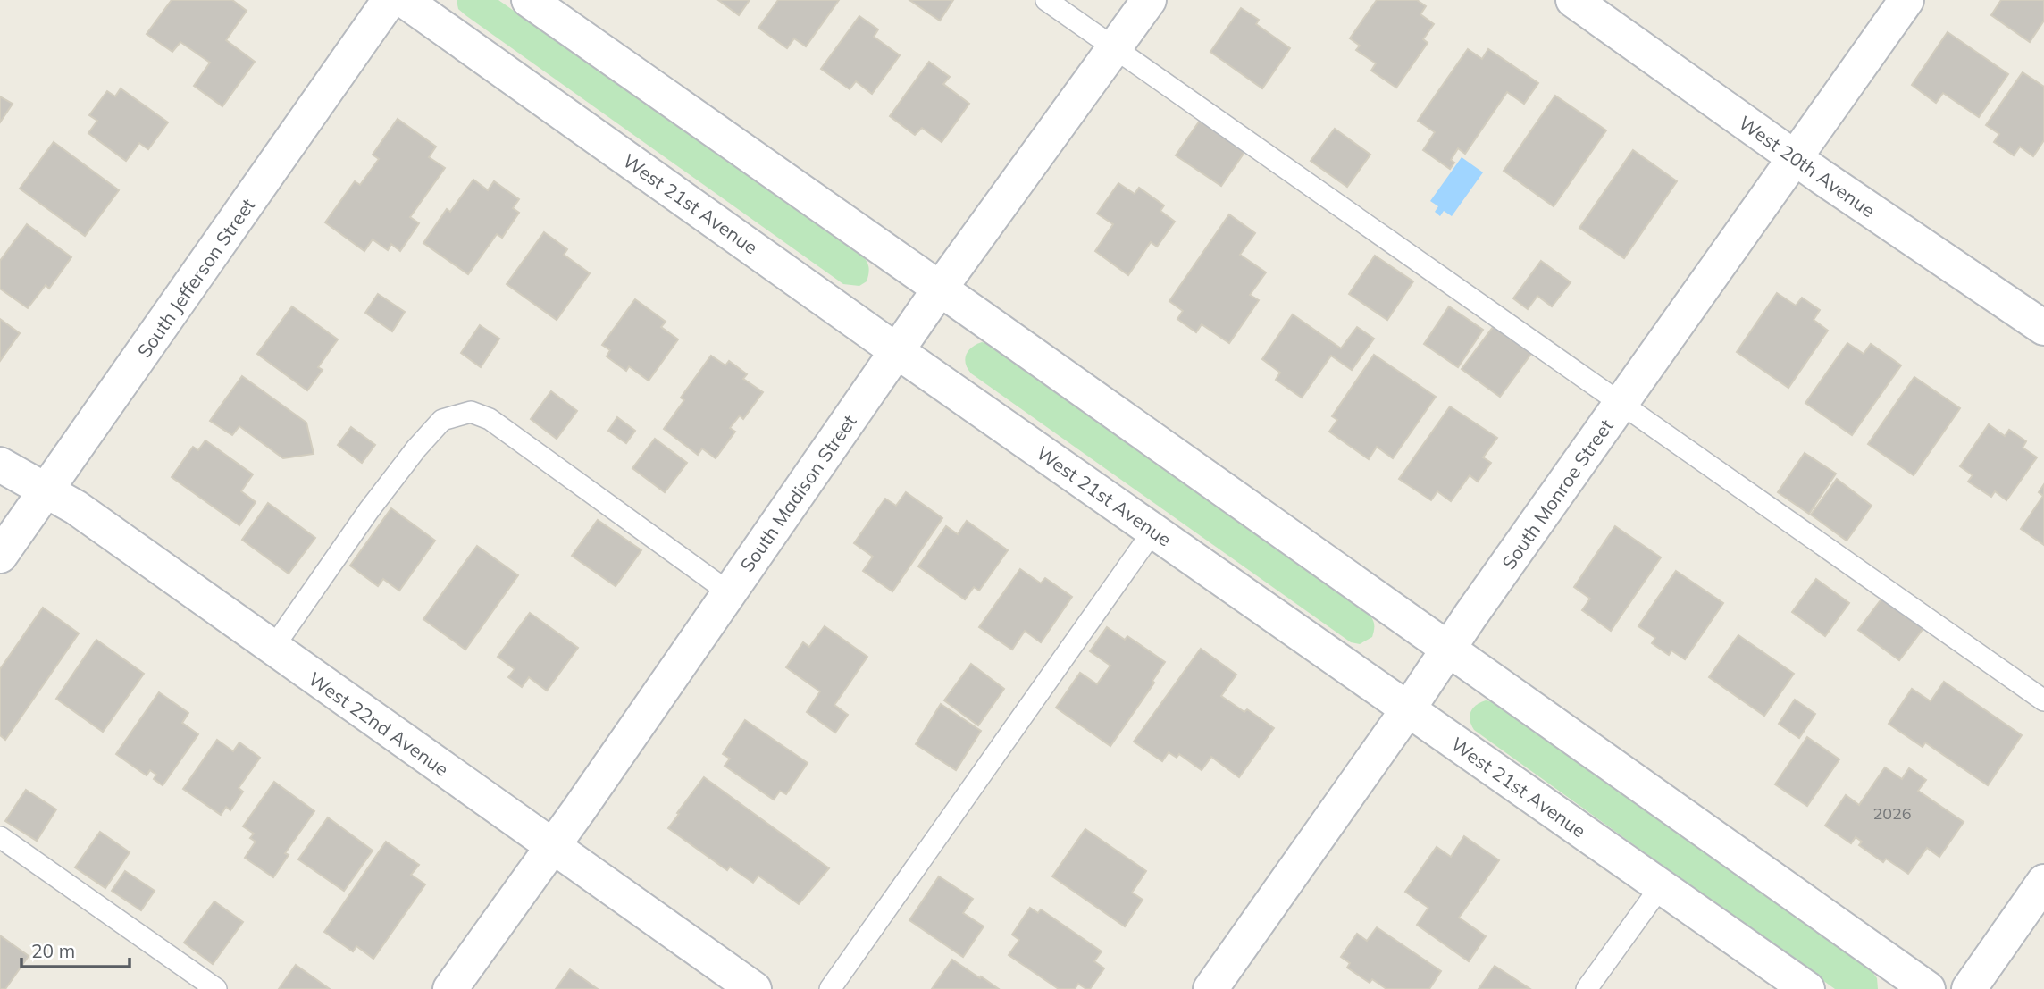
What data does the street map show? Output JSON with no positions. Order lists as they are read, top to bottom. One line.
{"streets":{"street":["West 20th Avenue","West 21st Avenue","South Jefferson Street","South Madison Street","South Monroe Street","West 22nd Avenue"]},"crossings":[["West 20th Avenue","South Monroe Street"],["West 21st Avenue","South Madison Street"],["West 21st Avenue","South Monroe Street"],["South Jefferson Street","West 22nd Avenue"],["South Madison Street","West 22nd Avenue"]],"house_numbers":["2026"],"scale_bar":"20 m"}
